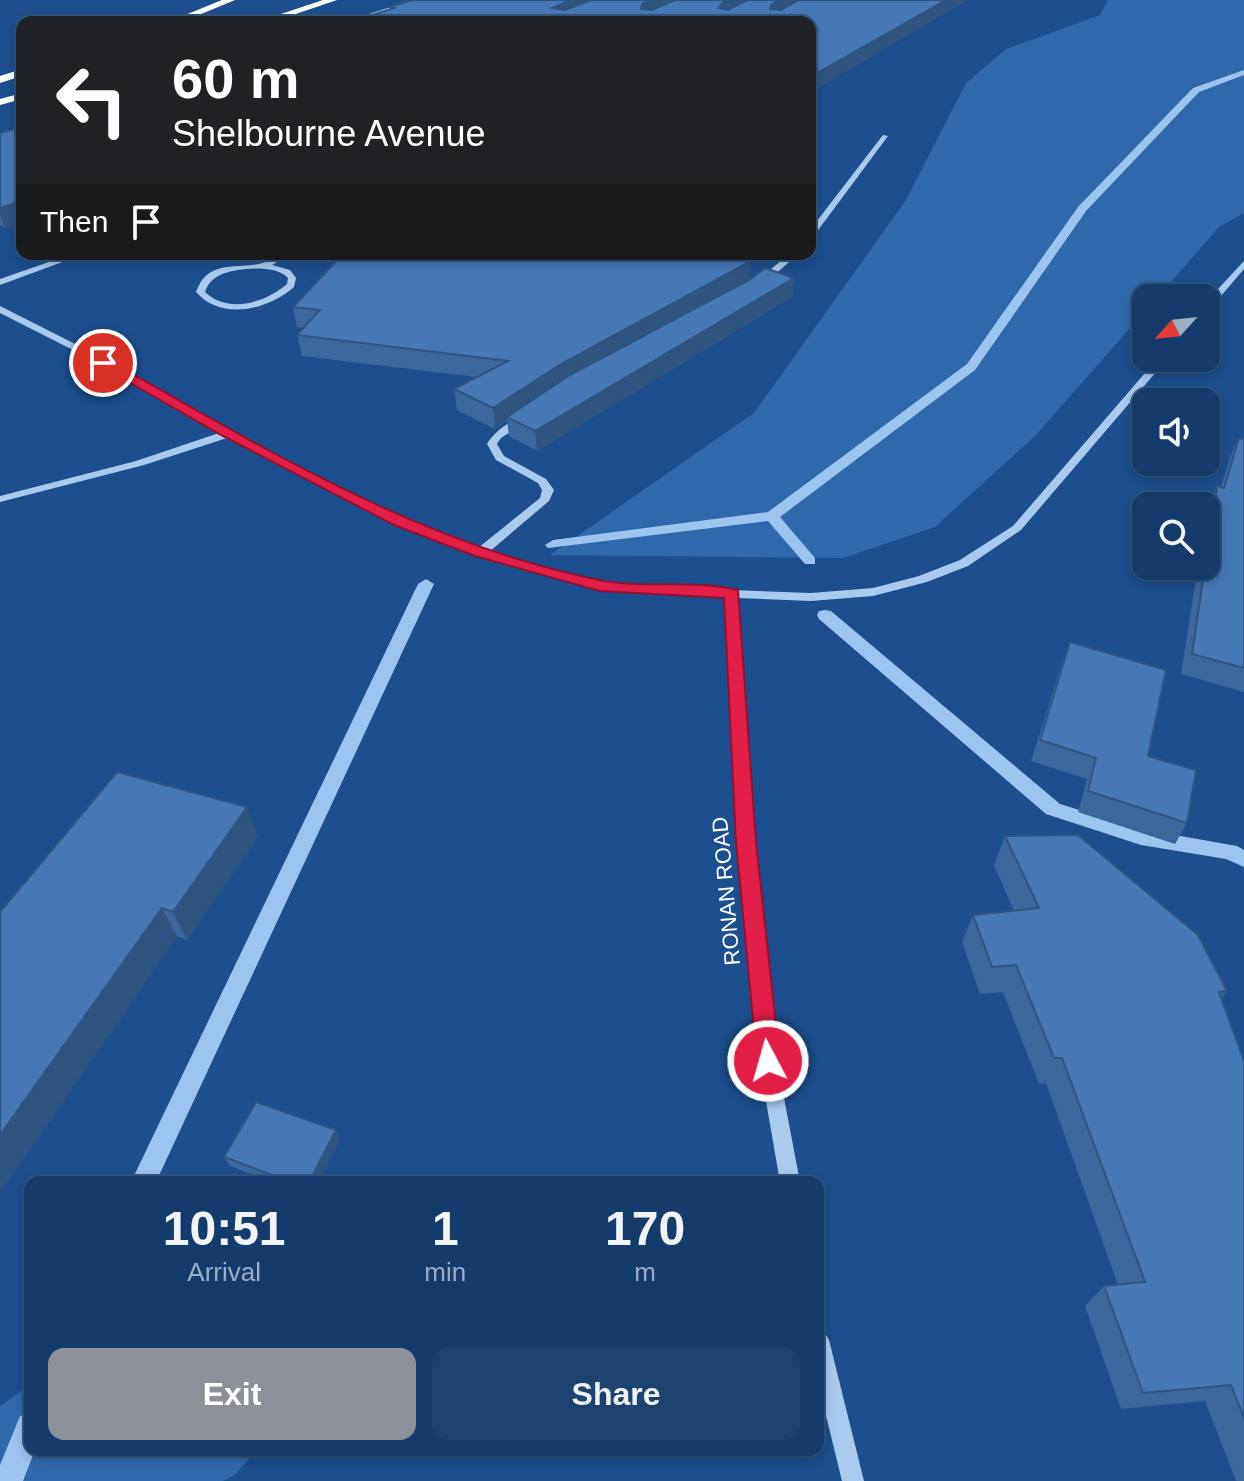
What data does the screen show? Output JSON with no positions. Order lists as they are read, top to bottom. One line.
{"streets":{"street":["RONAN ROAD"]},"north":"bottom left","page":{"turn":["60 m","Shelbourne Avenue"],"then":"Then","eta":["10:51","Arrival","1","min","170","m"],"buttons":["Exit","Share"]}}
